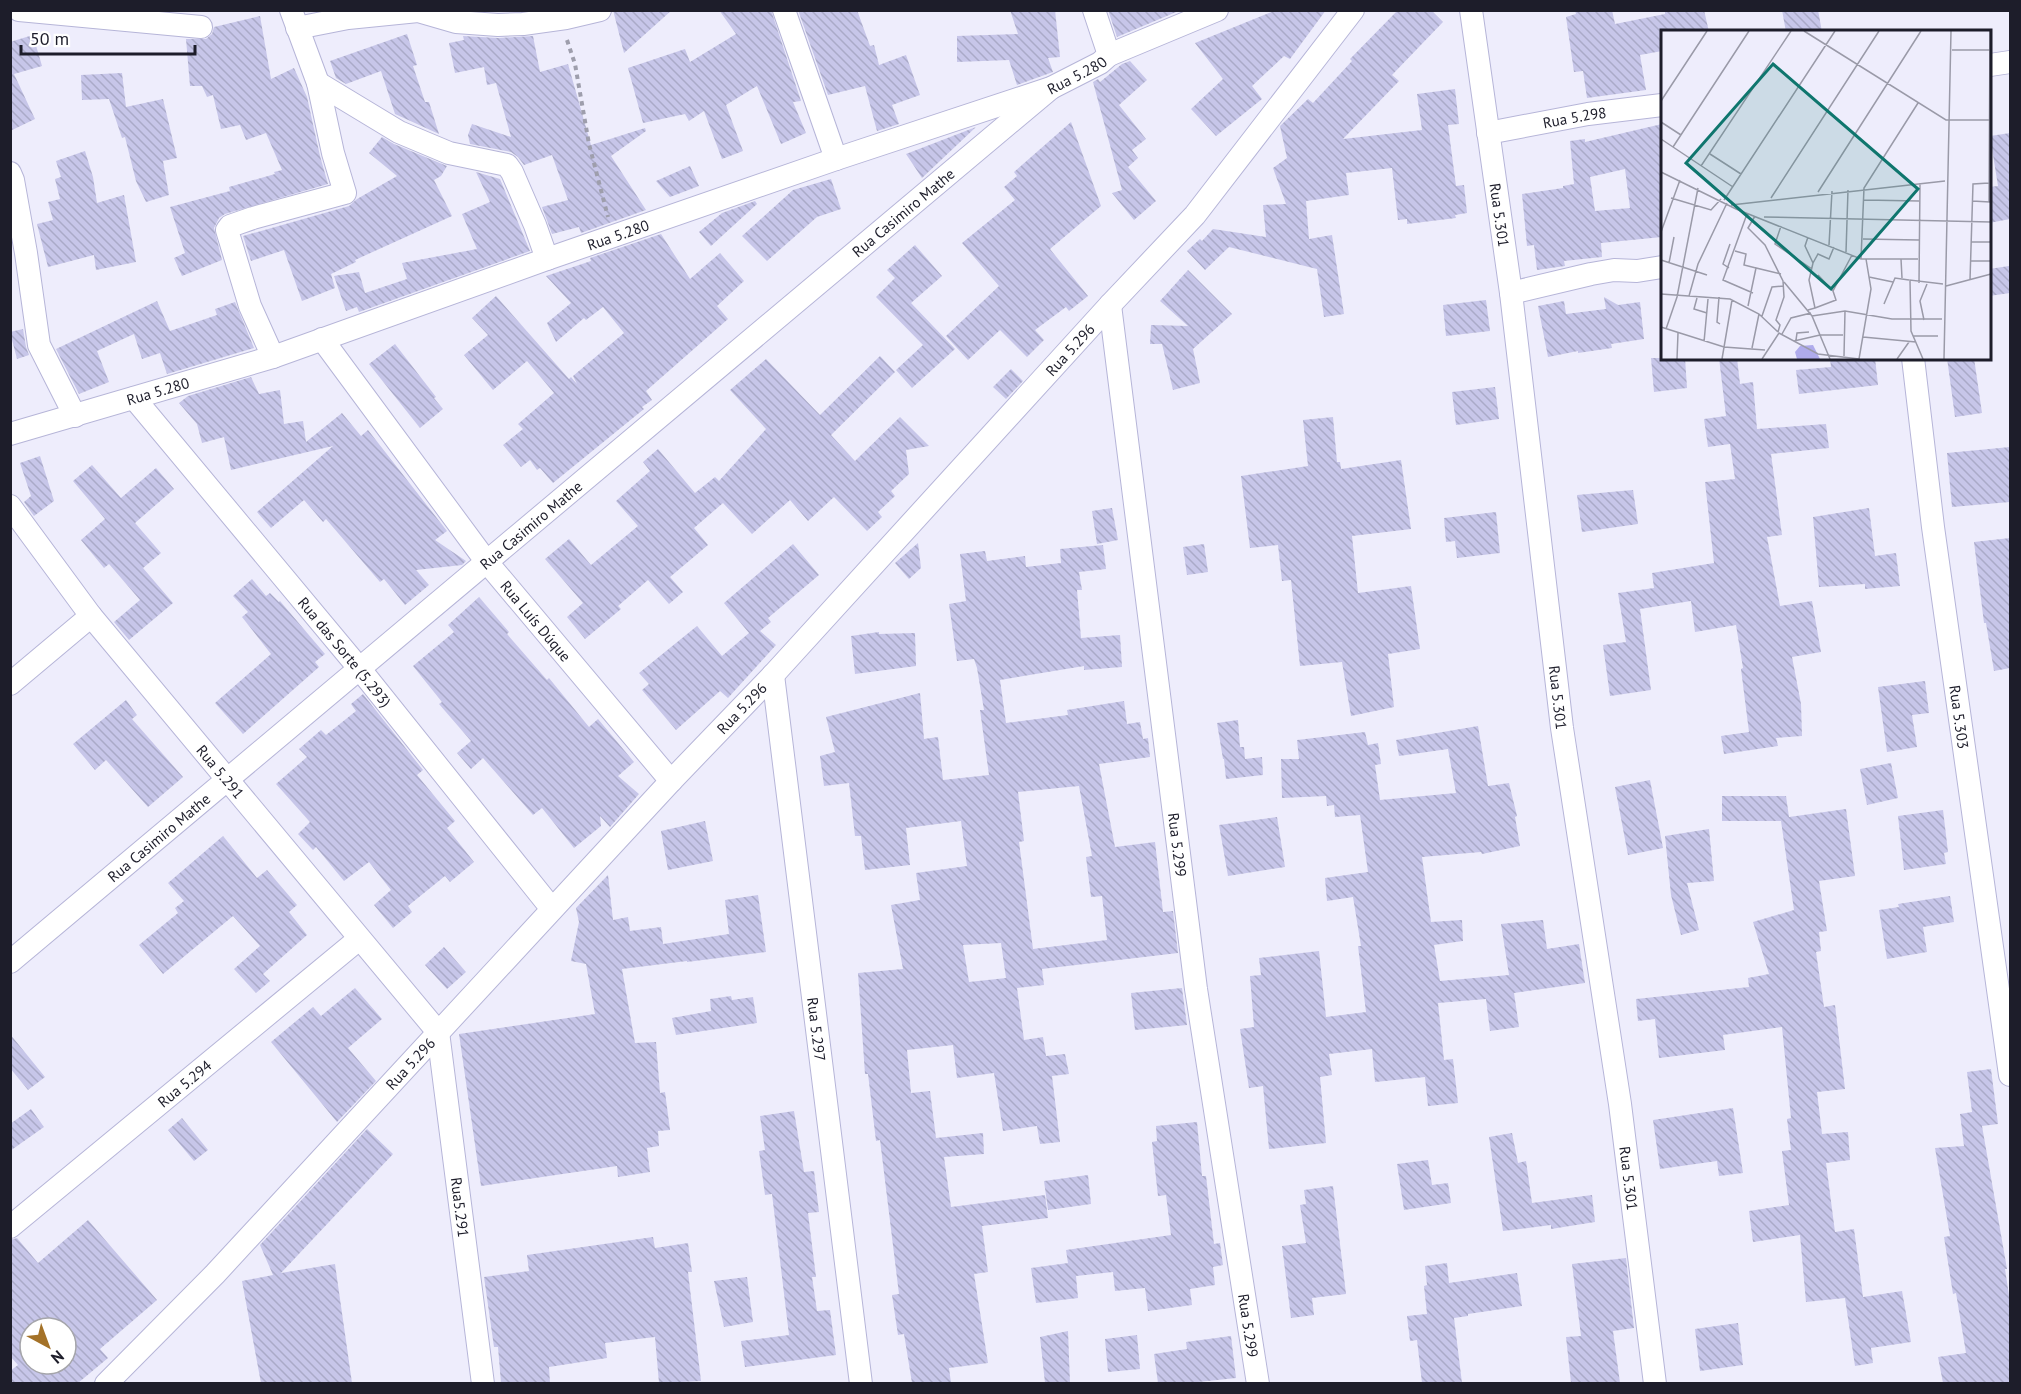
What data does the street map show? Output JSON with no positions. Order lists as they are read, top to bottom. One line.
{"streets":{"street":["Rua 5.280","Rua 5.298","Rua Casimiro Mathe","Rua 5.301","Rua 5.296","Rua Luís Dúque","Rua das Sorte (5.293)","Rua 5.303","Rua 5.291","Rua 5.299","Rua 5.297","Rua 5.294","Rua5.291"]},"crossings":[["Rua 5.280","Rua Casimiro Mathe"],["Rua 5.280","Rua Luís Dúque"],["Rua 5.280","Rua das Sorte (5.293)"],["Rua 5.298","Rua 5.301"],["Rua Casimiro Mathe","Rua Luís Dúque"],["Rua Casimiro Mathe","Rua das Sorte (5.293)"],["Rua Casimiro Mathe","Rua 5.291"],["Rua 5.296","Rua Luís Dúque"],["Rua 5.296","Rua das Sorte (5.293)"],["Rua 5.296","Rua 5.291"],["Rua 5.296","Rua 5.299"],["Rua 5.296","Rua 5.297"],["Rua 5.296","Rua5.291"],["Rua 5.291","Rua 5.294"],["Rua 5.291","Rua5.291"]],"scale_bar":"50 m","north":"bottom right"}
